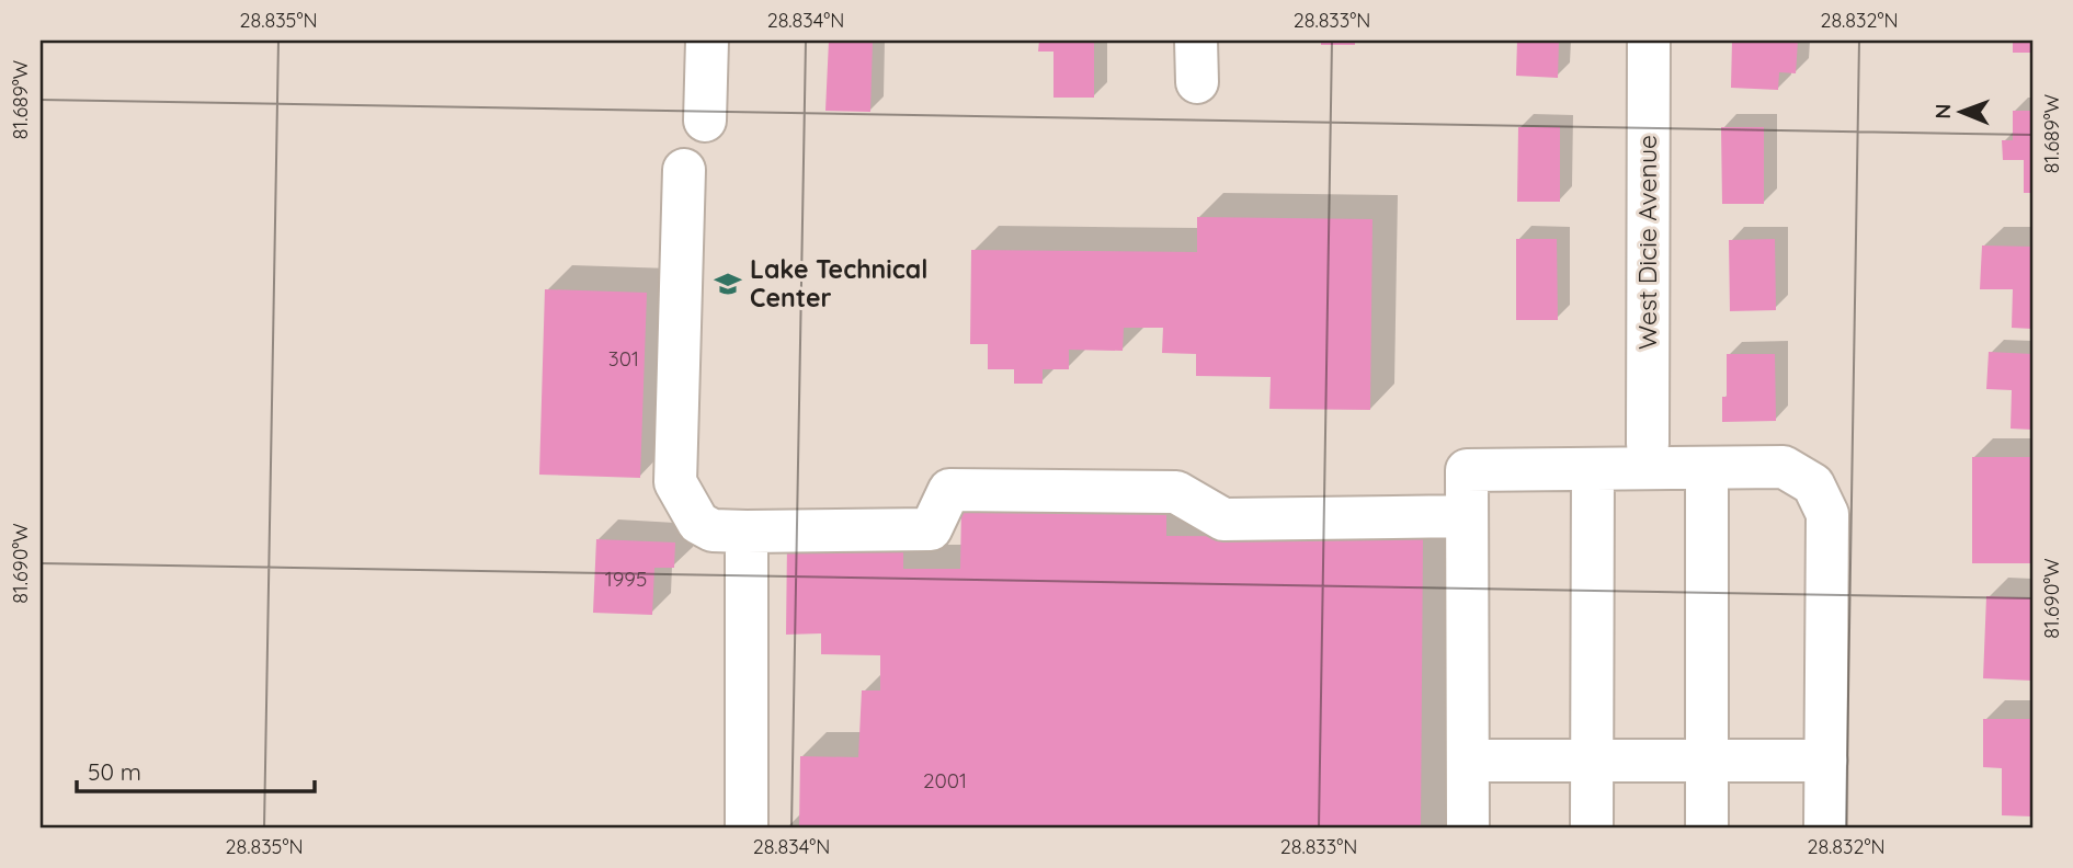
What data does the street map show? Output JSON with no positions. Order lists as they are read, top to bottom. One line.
{"streets":{"street":["West Dicie Avenue"]},"places":{"school or university":["Lake Technical Center"]},"house_numbers":["301","1995","2001"],"scale_bar":"50 m","north":"left","coordinates":["28.835°N","28.834°N","28.833°N","28.832°N","81.689°W","81.690°W"]}
